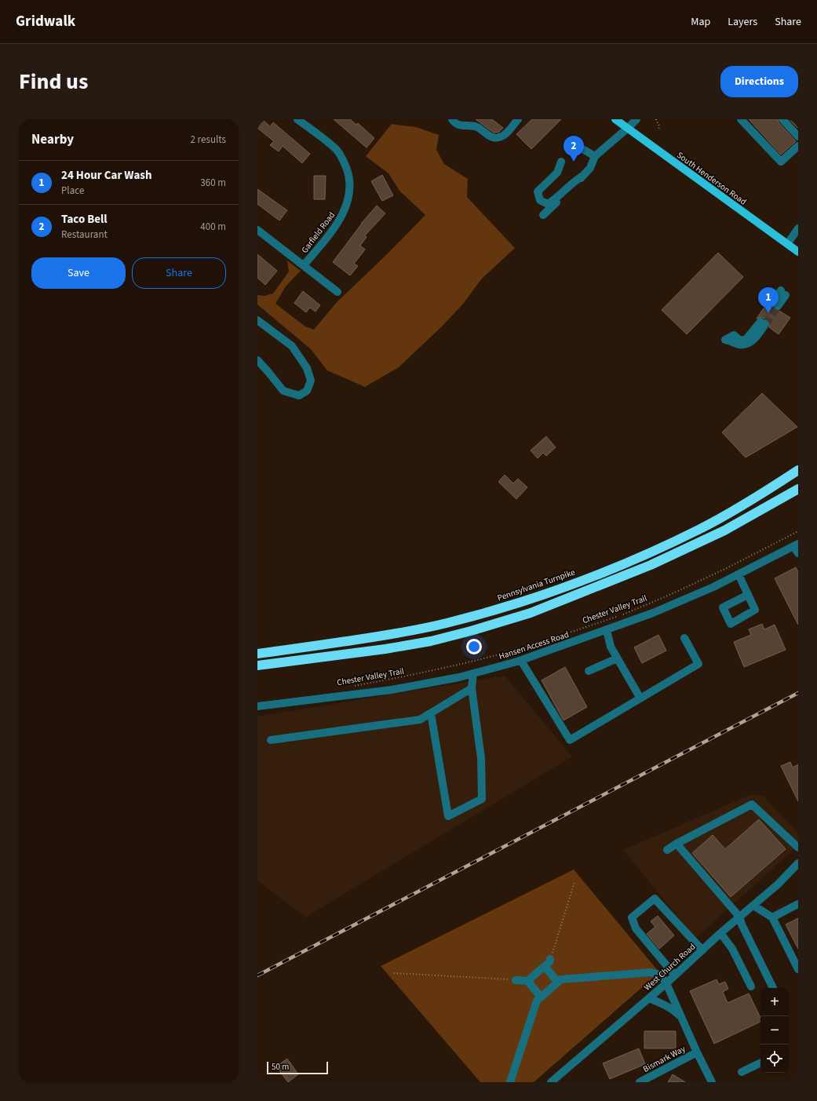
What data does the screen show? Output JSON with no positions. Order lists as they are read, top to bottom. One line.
{"streets":{"highway":["Pennsylvania Turnpike"],"main road":["South Henderson Road"],"street":["Garfield Road","Hansen Access Road","West Church Road","Bismark Way"],"path":["Chester Valley Trail"]},"scale_bar":"50 m","page":{"header":"Gridwalk","nav":["Map","Layers","Share"],"title":"Find us","buttons":["Directions",["Save","Share"]],"heading":["Nearby","2 results"],"pins":["2","1"],"list":[{"mark":"1","name":"24 Hour Car Wash","note":"Place","value":"360 m"},{"mark":"2","name":"Taco Bell","note":"Restaurant","value":"400 m"}],"map_buttons":["+","−"],"scale":"50 m"}}
